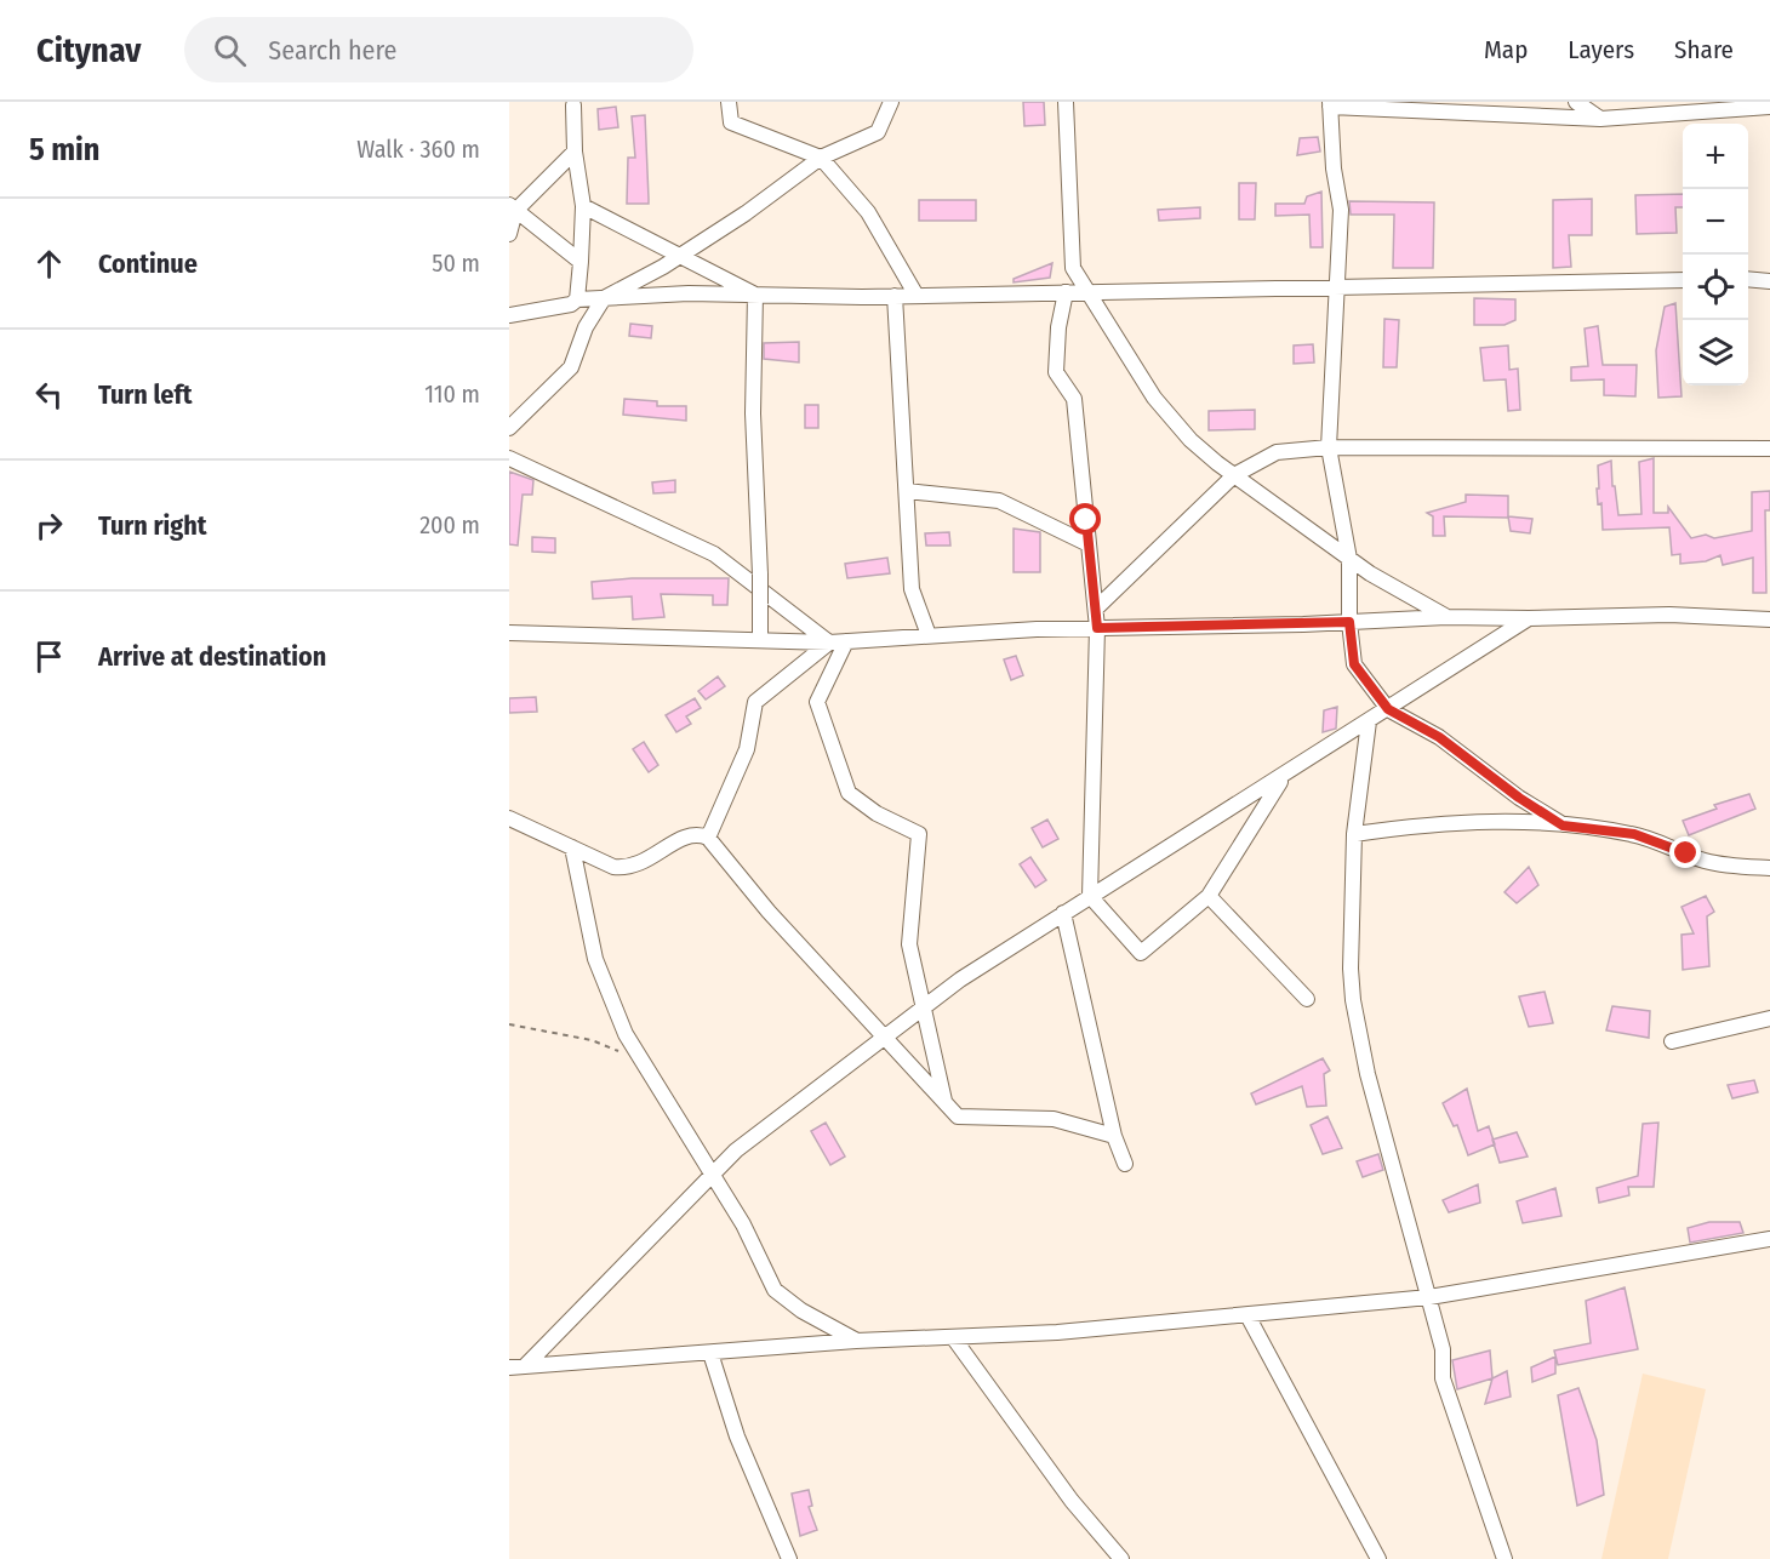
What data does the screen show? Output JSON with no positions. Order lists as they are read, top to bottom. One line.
{"page":{"header":"Citynav","search":"Search here","nav":["Map","Layers","Share"],"heading":["5 min","Walk · 360 m"],"map_buttons":["+","−"],"list":[["Continue","50 m"],["Turn left","110 m"],["Turn right","200 m"],"Arrive at destination"]}}
